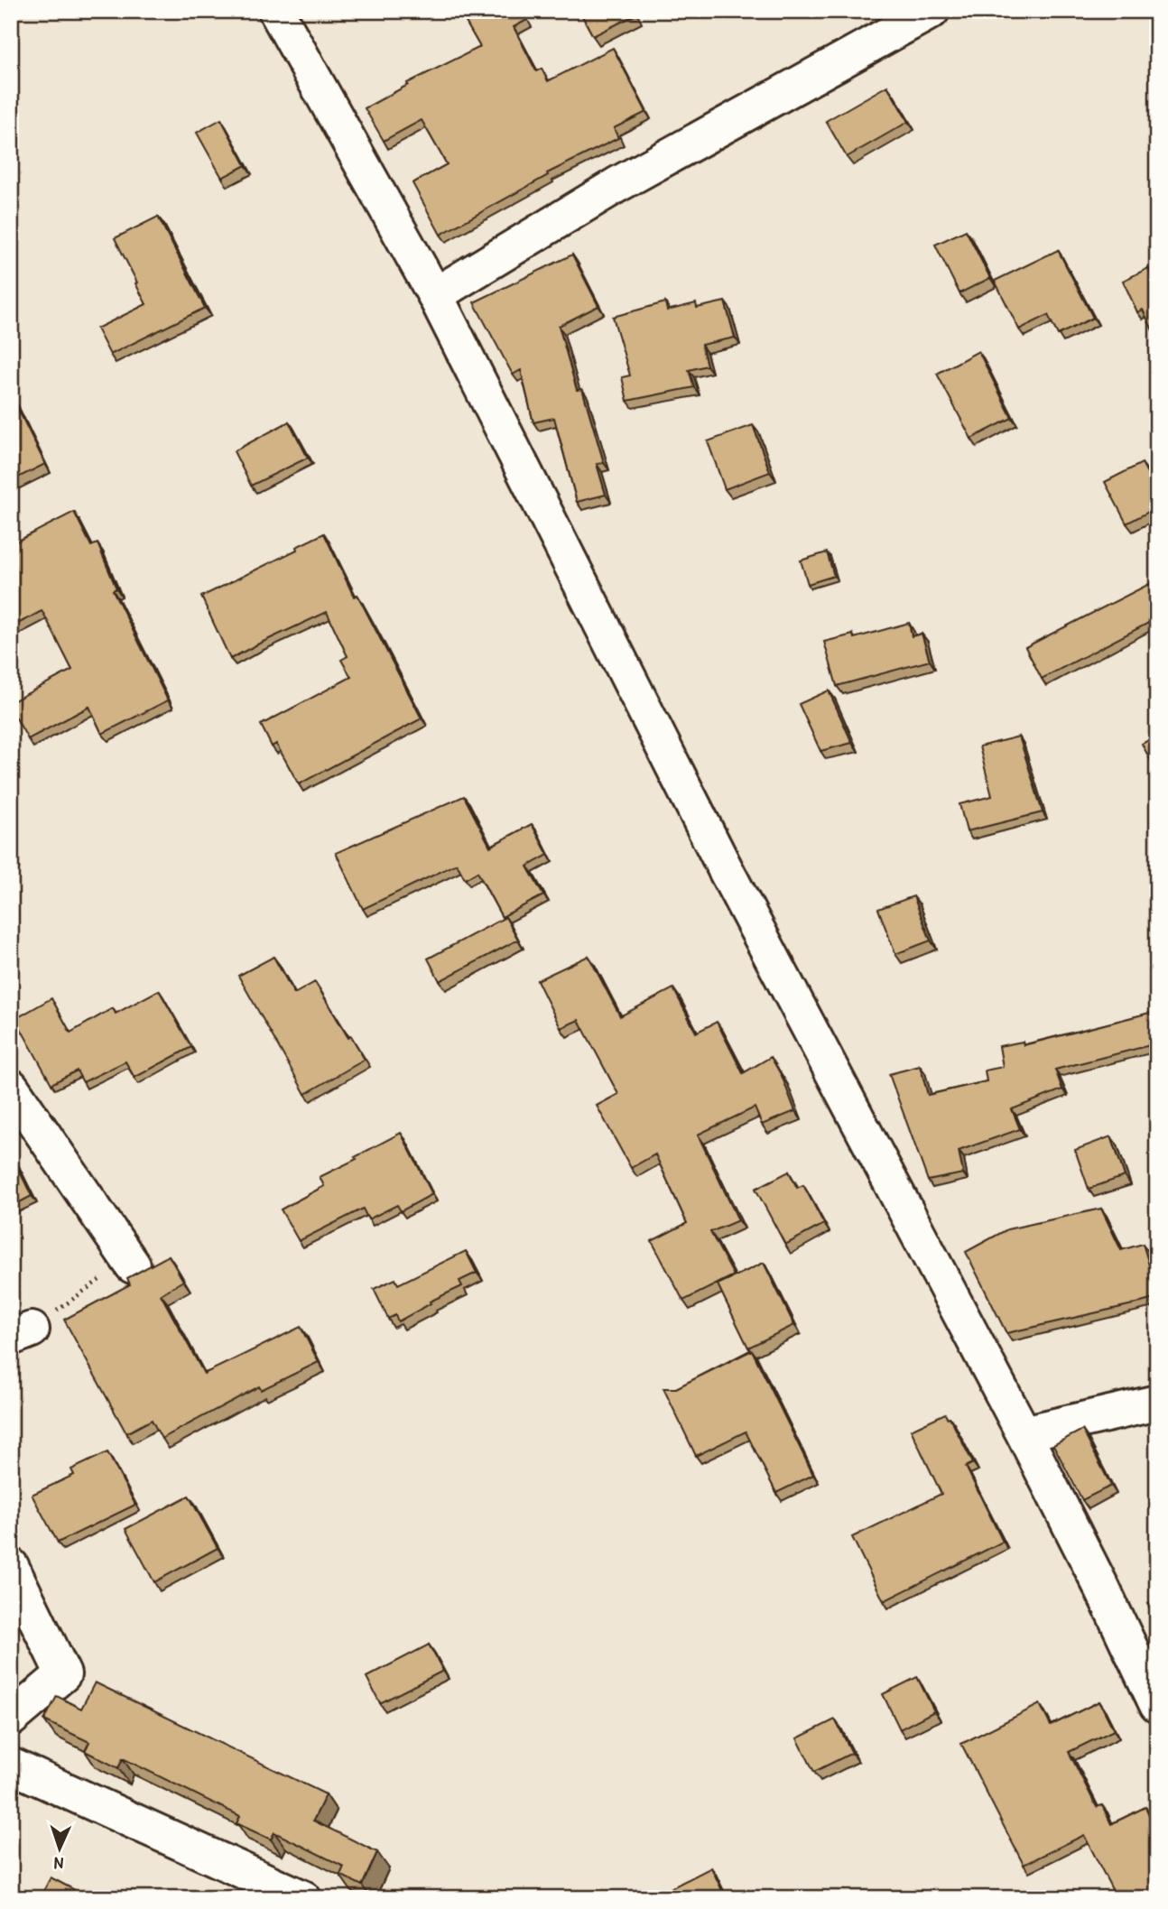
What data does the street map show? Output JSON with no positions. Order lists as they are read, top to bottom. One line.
{"north":"bottom"}
